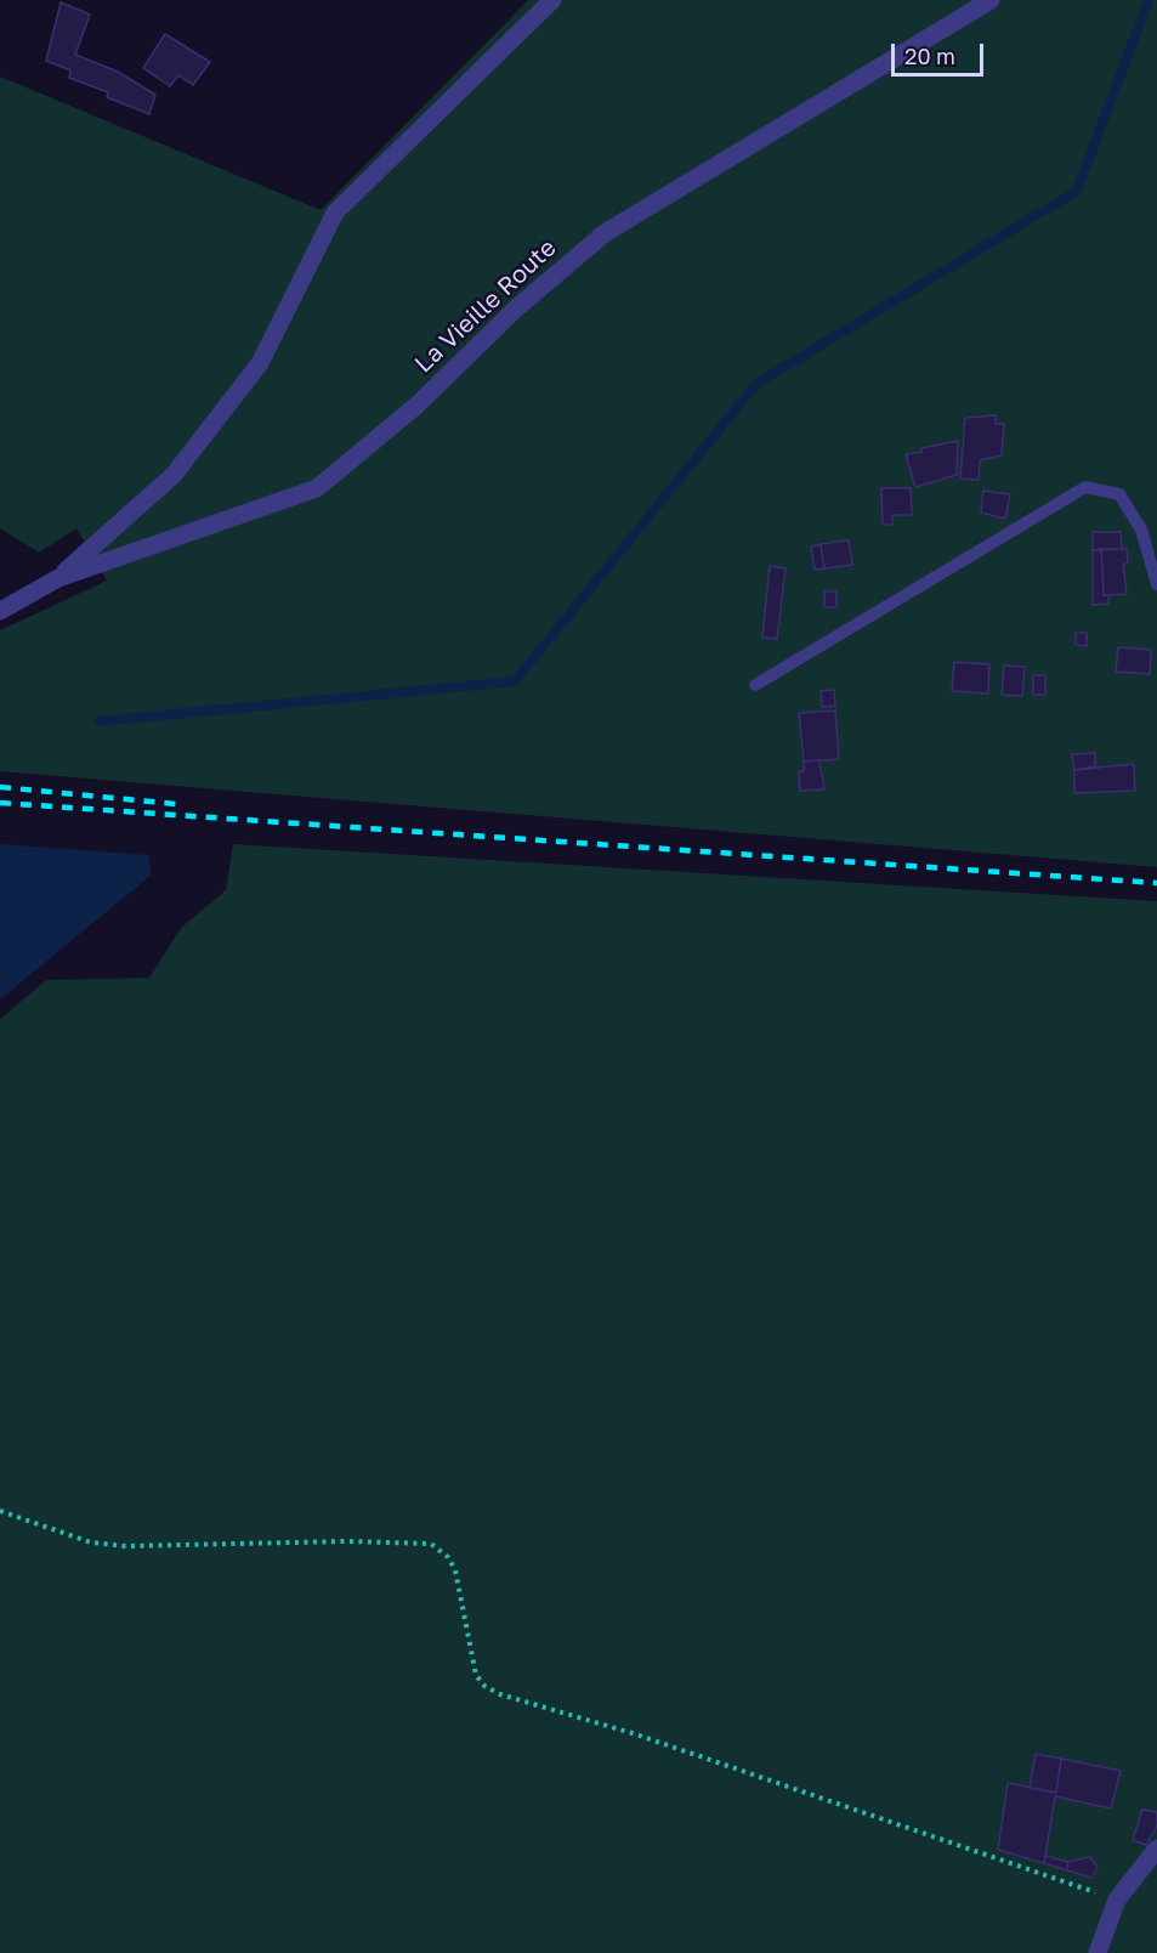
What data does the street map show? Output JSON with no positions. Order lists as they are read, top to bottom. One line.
{"streets":{"street":["La Vieille Route"]},"scale_bar":"20 m"}
